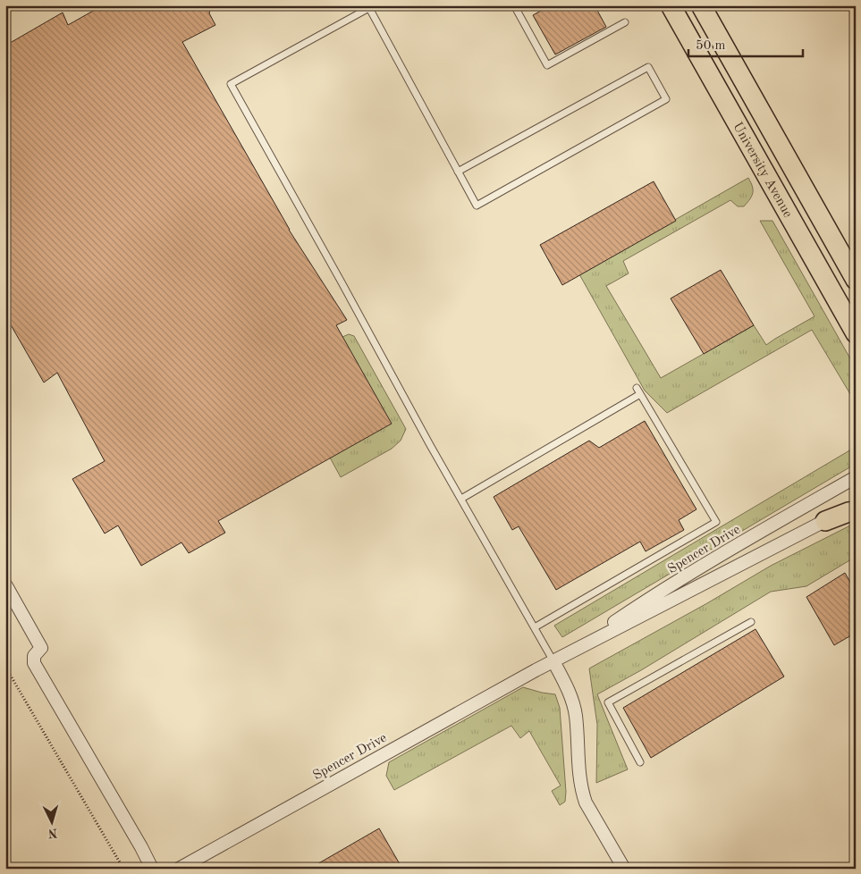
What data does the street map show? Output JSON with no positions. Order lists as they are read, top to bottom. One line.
{"streets":{"main road":["University Avenue"],"street":["Spencer Drive"]},"scale_bar":"50 m","north":"bottom"}
